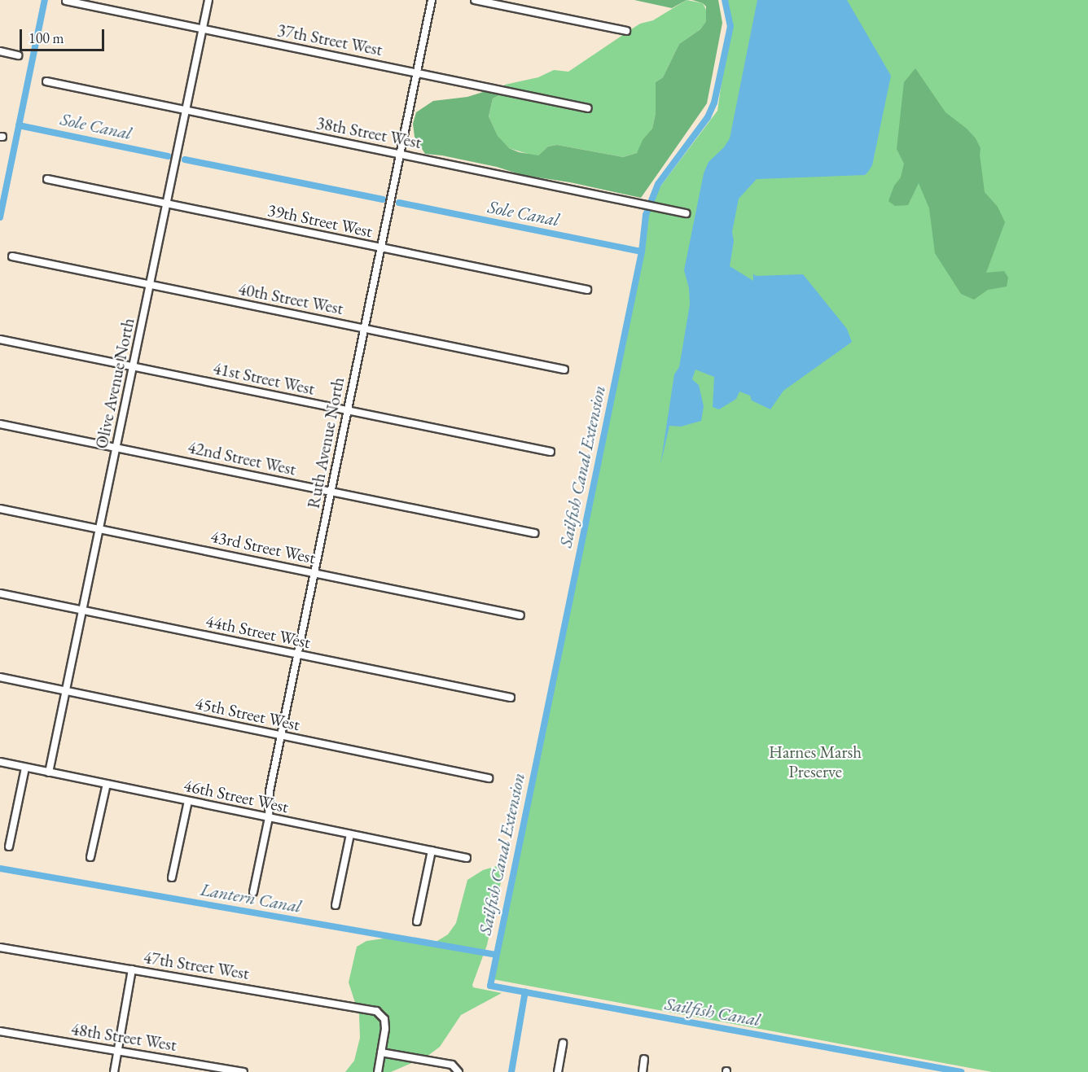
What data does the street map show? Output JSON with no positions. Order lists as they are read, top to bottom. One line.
{"streets":{"street":["37th Street West","38th Street West","39th Street West","40th Street West","41st Street West","Olive Avenue North","Ruth Avenue North","42nd Street West","43rd Street West","44th Street West","45th Street West","46th Street West","47th Street West","48th Street West"]},"crossings":[["37th Street West","Olive Avenue North"],["37th Street West","Ruth Avenue North"],["38th Street West","Olive Avenue North"],["38th Street West","Ruth Avenue North"],["39th Street West","Olive Avenue North"],["39th Street West","Ruth Avenue North"],["40th Street West","Olive Avenue North"],["40th Street West","Ruth Avenue North"],["41st Street West","Olive Avenue North"],["41st Street West","Ruth Avenue North"],["Olive Avenue North","42nd Street West"],["Olive Avenue North","43rd Street West"],["Olive Avenue North","44th Street West"],["Olive Avenue North","45th Street West"],["Olive Avenue North","46th Street West"],["Ruth Avenue North","42nd Street West"],["Ruth Avenue North","43rd Street West"],["Ruth Avenue North","44th Street West"],["Ruth Avenue North","45th Street West"],["Ruth Avenue North","46th Street West"]],"water":["Sole Canal","Sailfish Canal Extension","Lantern Canal","Sailfish Canal"],"parks":["Harnes Marsh Preserve"],"scale_bar":"100 m"}
